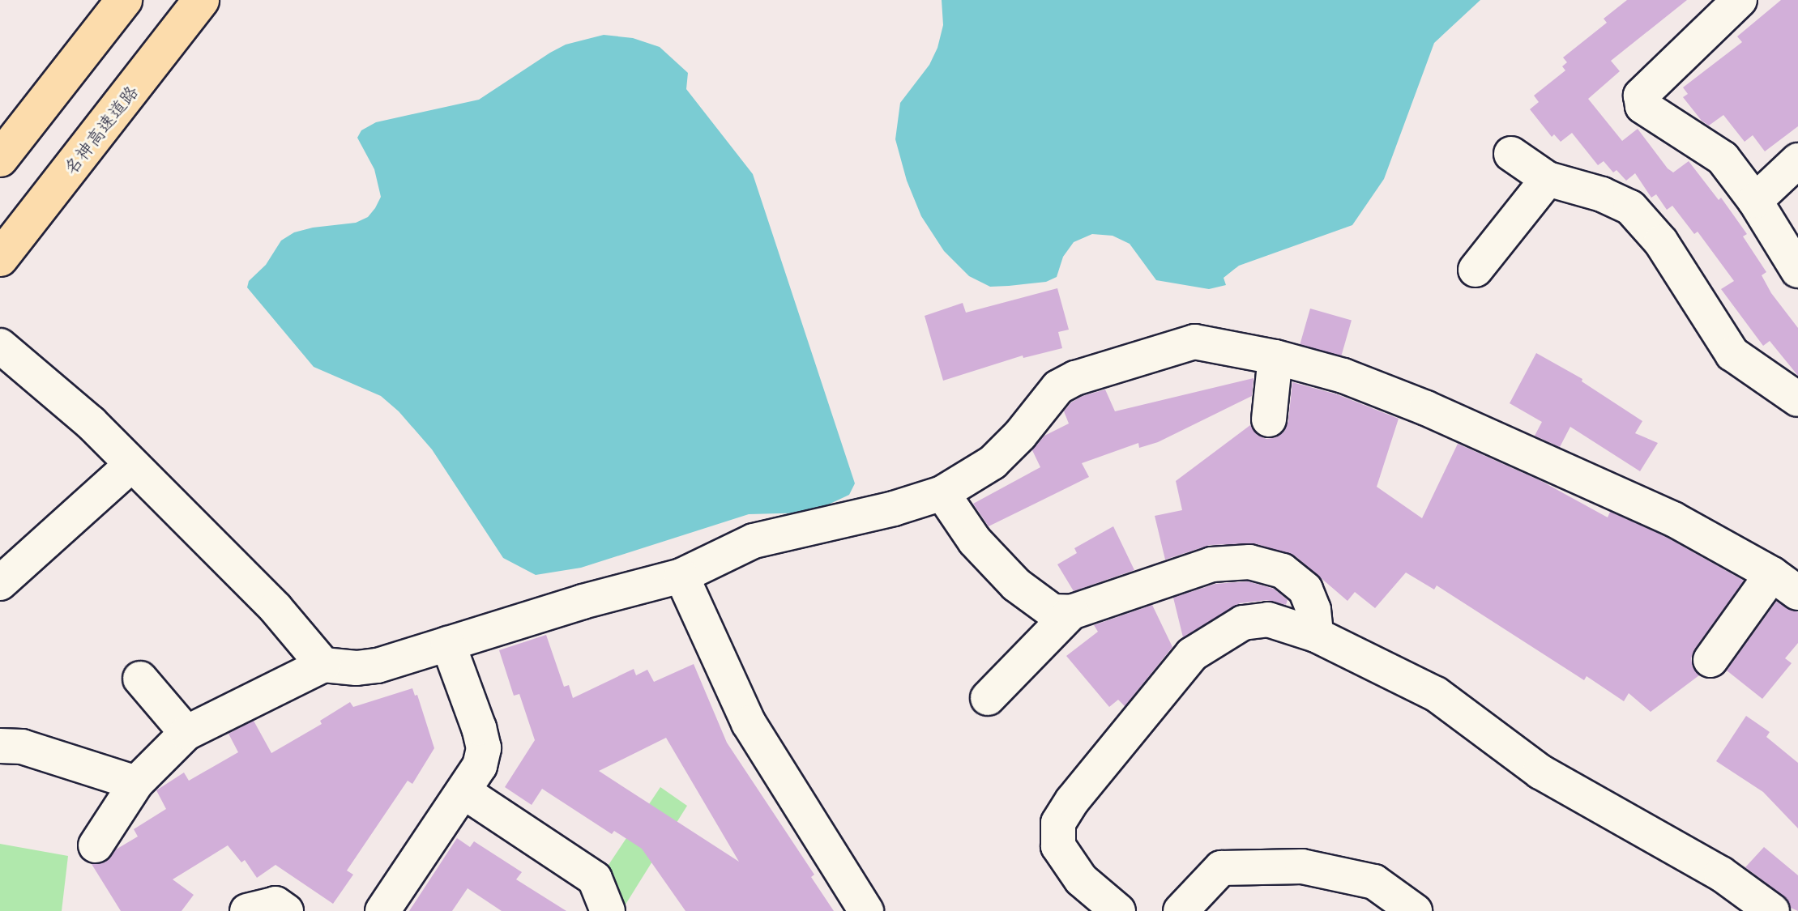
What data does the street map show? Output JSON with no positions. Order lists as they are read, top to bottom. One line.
{"streets":{"highway":["名神高速道路"]}}
